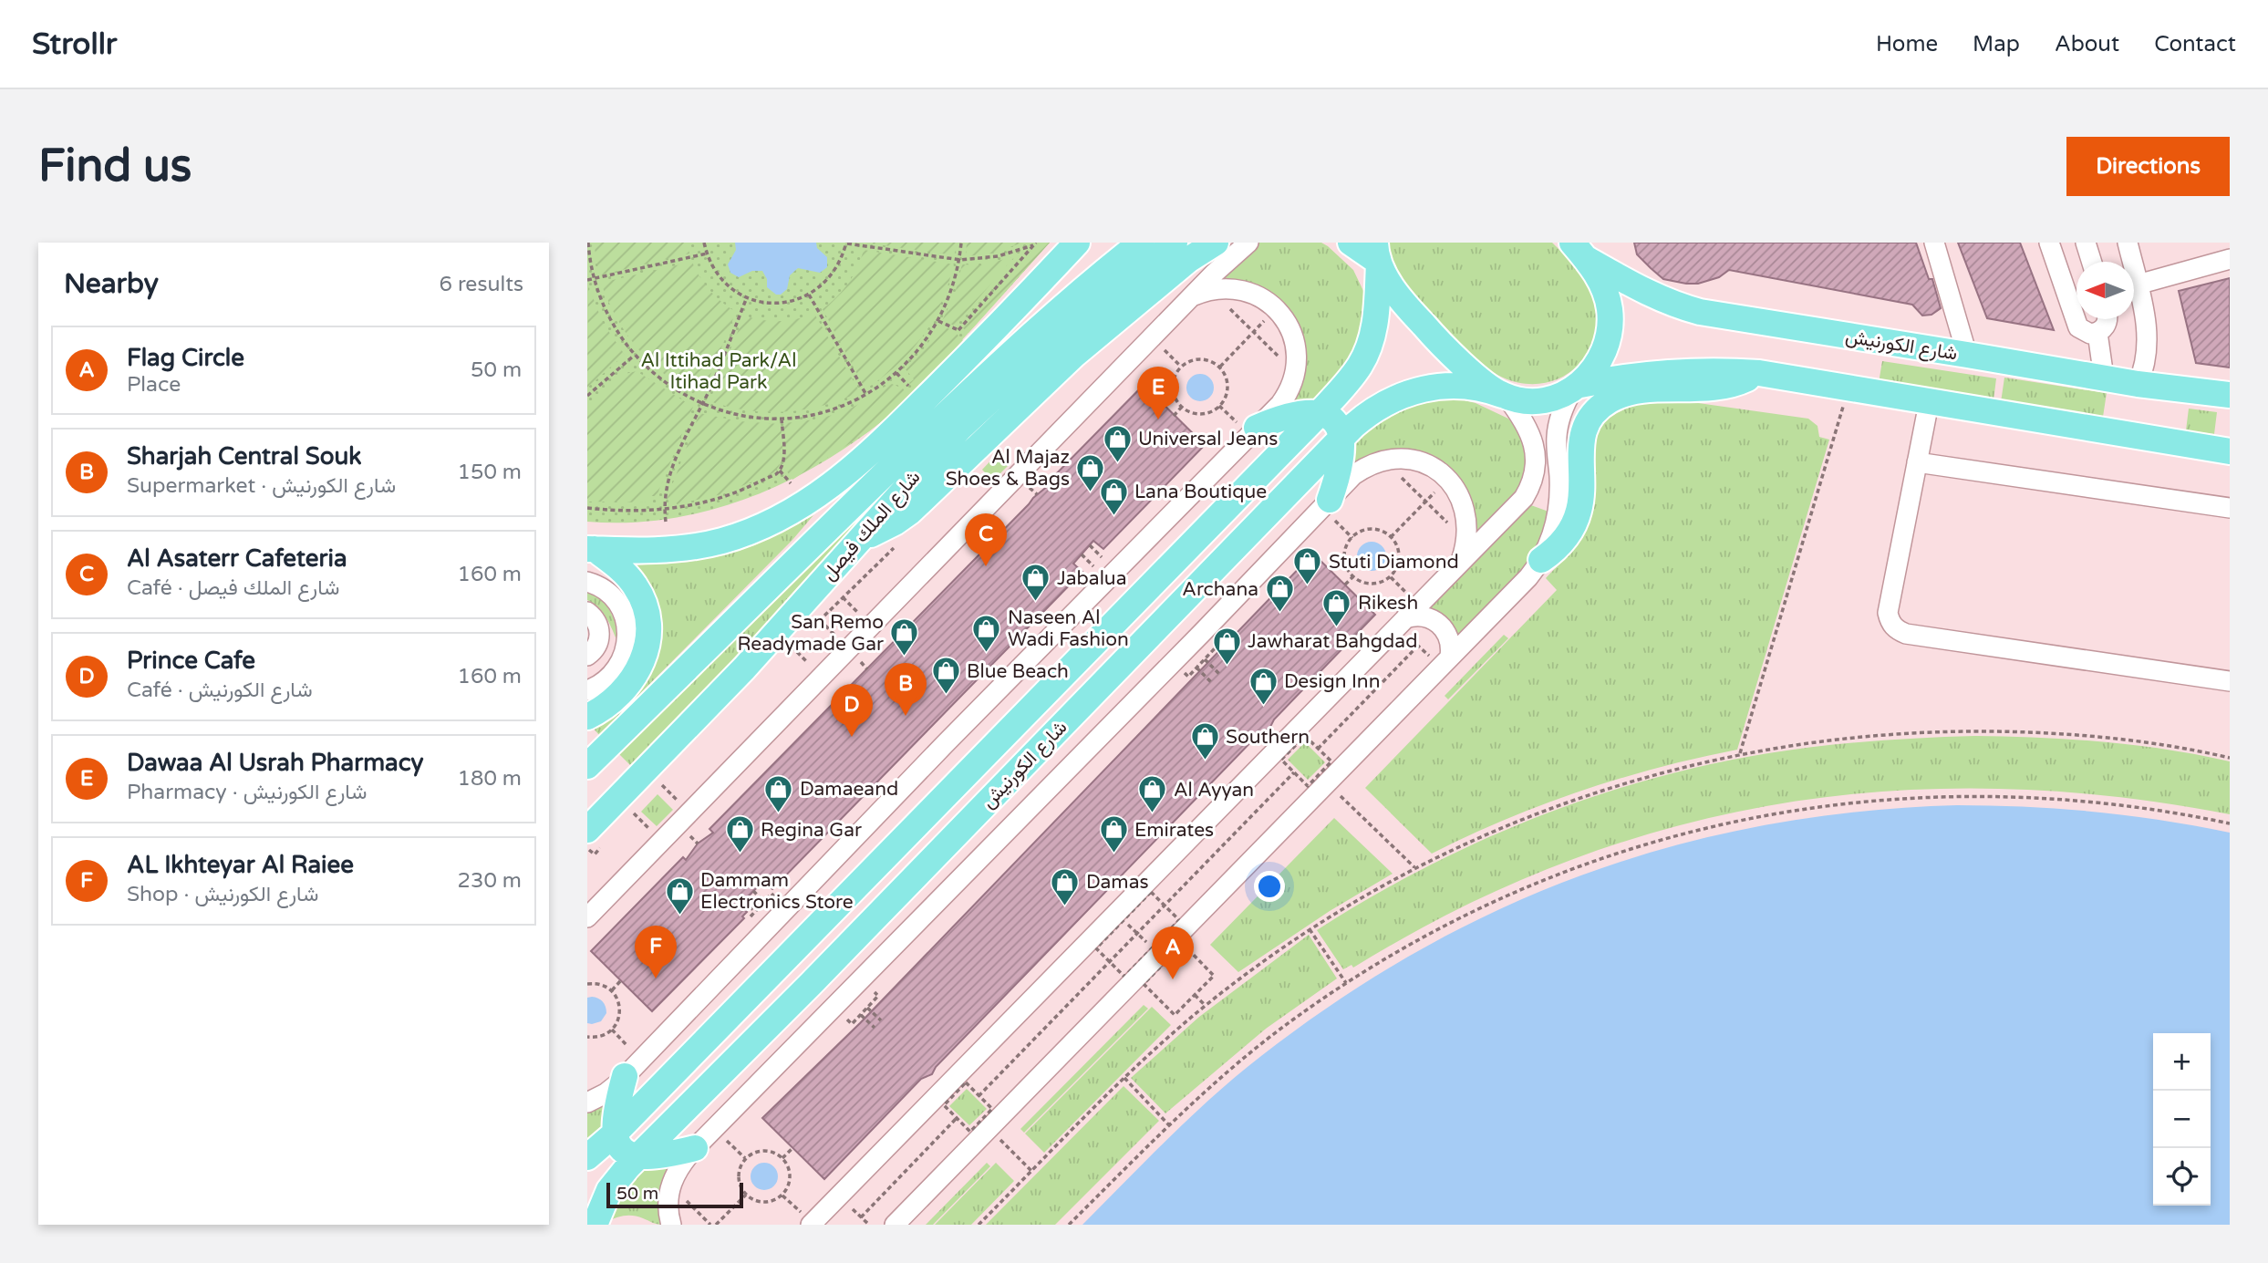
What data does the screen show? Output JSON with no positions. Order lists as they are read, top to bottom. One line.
{"streets":{"main road":["شارع الكورنيش","شارع الملك فيصل"]},"parks":["Al Ittihad Park/Al Itihad Park"],"places":{"shop":["Universal Jeans","Al Majaz Shoes & Bags","Lana Boutique","Stuti Diamond","Jabalua","Archana","Rikesh","Naseen Al Wadi Fashion","San Remo Readymade Gar","Jawharat Bahgdad","Blue Beach","Design Inn","Southern","Damaeand","Al Ayyan","Regina Gar","Emirates","Damas","Dammam Electronics Store"]},"scale_bar":"50 m","north":"left","page":{"header":"Strollr","nav":["Home","Map","About","Contact"],"buttons":"Directions","title":"Find us","heading":["Nearby","6 results"],"list":[{"mark":"A","name":"Flag Circle","note":"Place","value":"50 m"},{"mark":"B","name":"Sharjah Central Souk","note":"Supermarket · شارع الكورنيش","value":"150 m"},{"mark":"C","name":"Al Asaterr Cafeteria","note":"Café · شارع الملك فيصل","value":"160 m"},{"mark":"D","name":"Prince Cafe","note":"Café · شارع الكورنيش","value":"160 m"},{"mark":"E","name":"Dawaa Al Usrah Pharmacy","note":"Pharmacy · شارع الكورنيش","value":"180 m"},{"mark":"F","name":"AL Ikhteyar Al Raiee","note":"Shop · شارع الكورنيش","value":"230 m"}],"pins":["E","C","B","D","F","A"],"map_buttons":["+","−"],"scale":"50 m"}}
